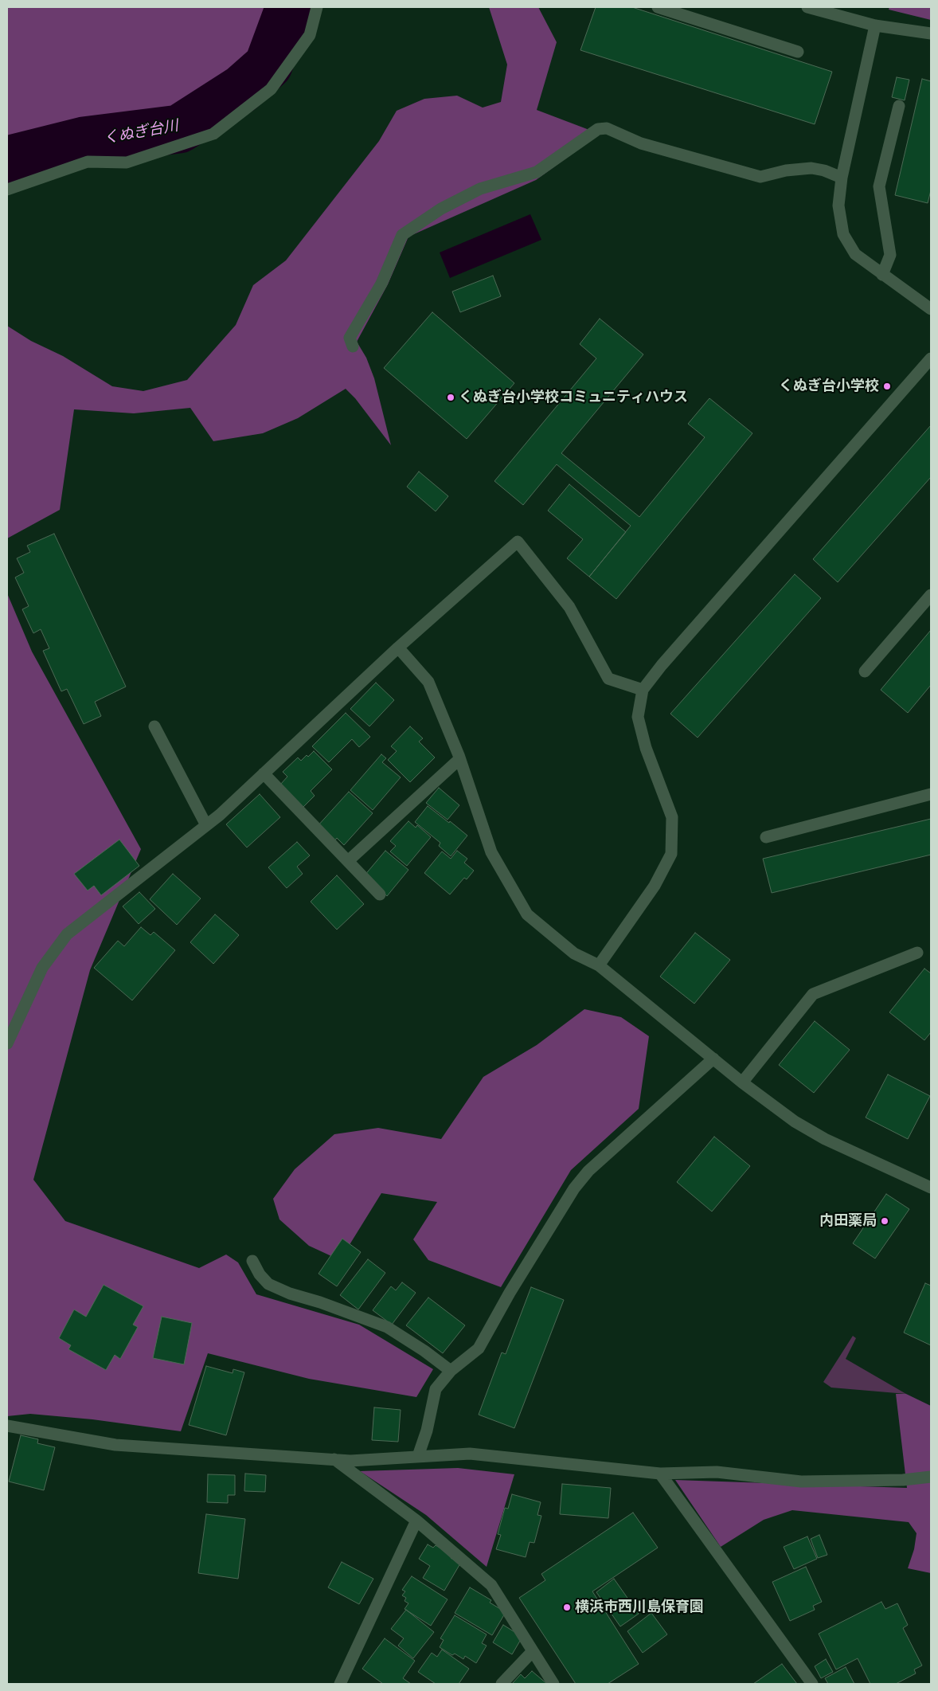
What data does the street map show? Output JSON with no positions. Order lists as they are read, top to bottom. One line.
{"water":["くぬぎ台川"],"places":["くぬぎ台小学校","くぬぎ台小学校コミュニティハウス","内田薬局","横浜市西川島保育園"]}
